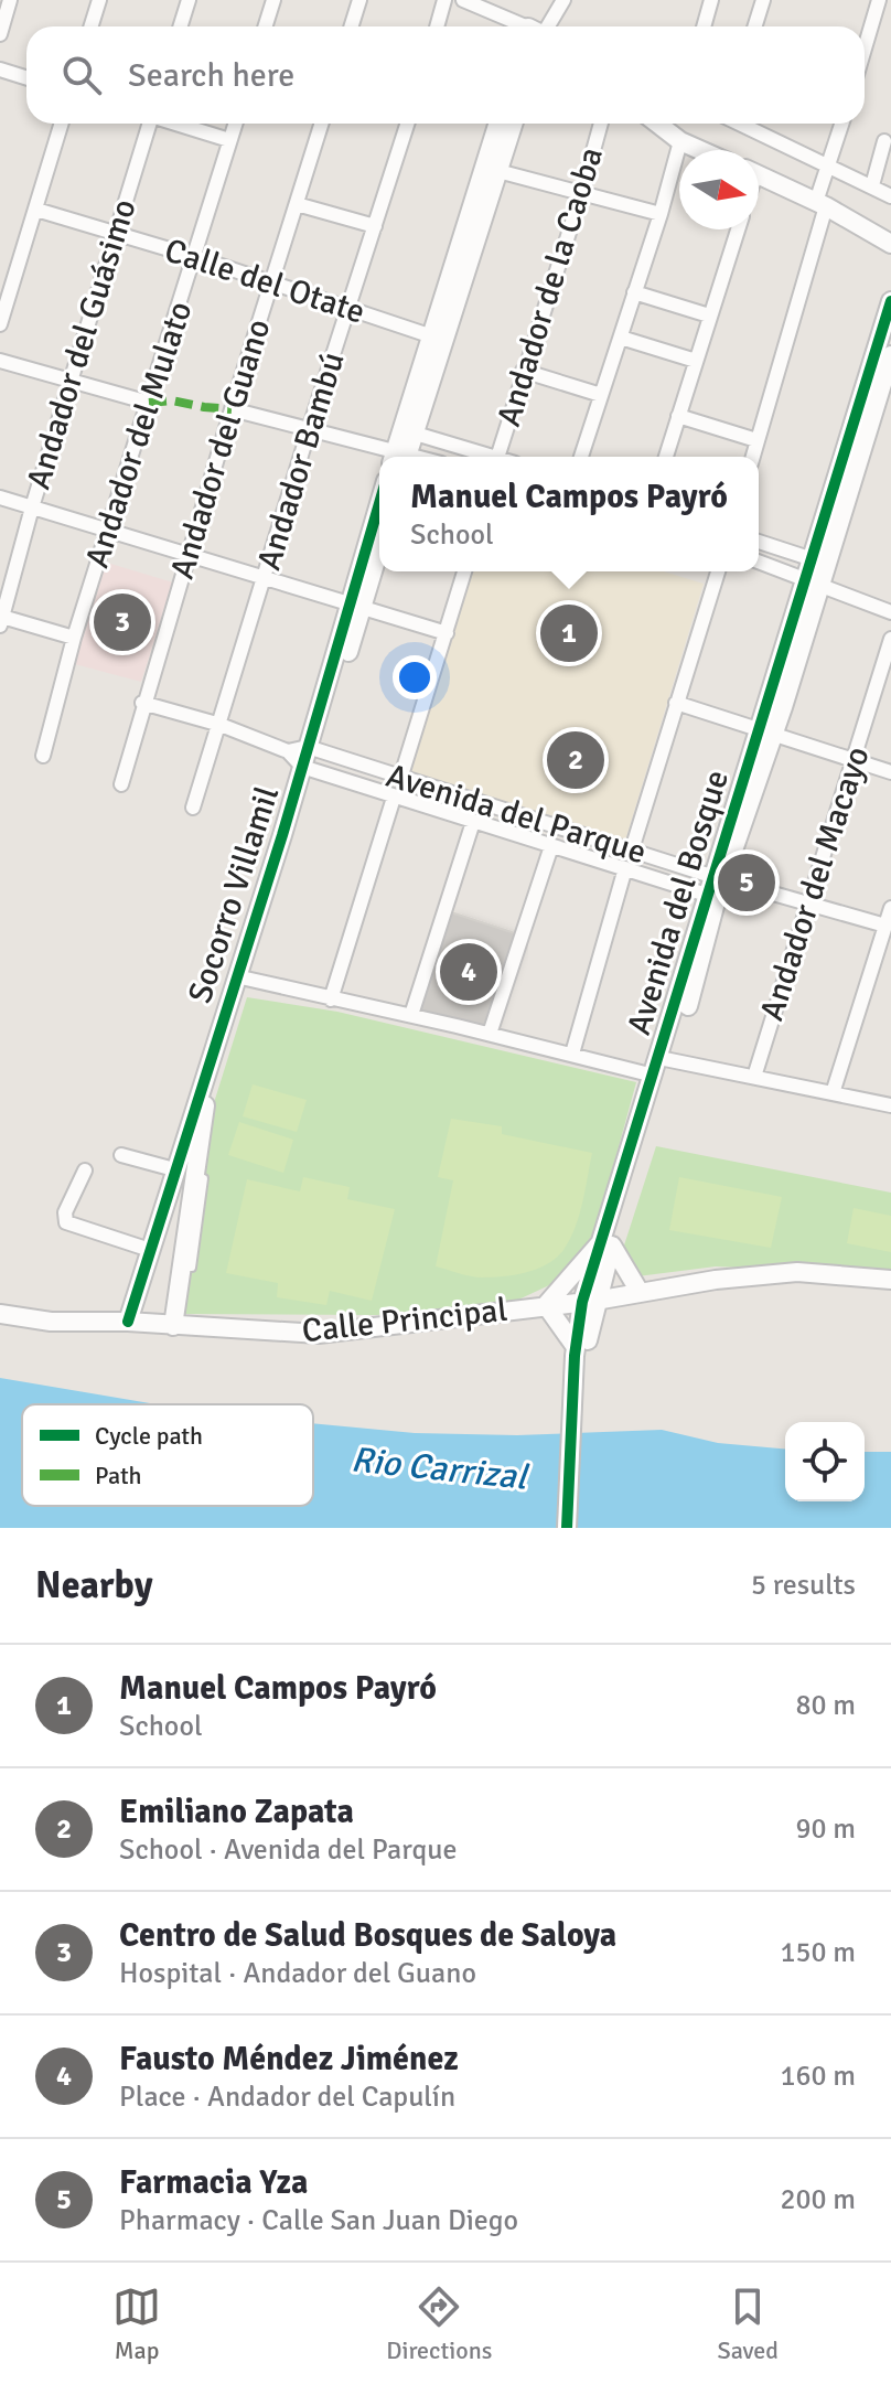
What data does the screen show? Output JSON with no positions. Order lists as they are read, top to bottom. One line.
{"streets":{"street":["Calle del Otate","Andador de la Caoba","Andador del Guásimo","Andador del Mulato","Andador del Guano","Andador Bambú","Avenida del Parque","Andador del Macayo","Socorro Villamil","Avenida del Bosque","Calle Principal"]},"crossings":[["Calle del Otate","Andador del Guásimo"],["Calle del Otate","Andador del Mulato"],["Calle del Otate","Andador del Guano"],["Calle del Otate","Andador Bambú"],["Avenida del Parque","Andador del Macayo"],["Avenida del Parque","Socorro Villamil"],["Avenida del Parque","Avenida del Bosque"],["Socorro Villamil","Calle Principal"],["Avenida del Bosque","Calle Principal"]],"water":["Rio Carrizal"],"legend":["Cycle path","Path"],"north":"right","page":{"search":"Search here","popup":["Manuel Campos Payró","School"],"pins":["3","1","2","5","4"],"heading":["Nearby","5 results"],"list":[{"mark":"1","name":"Manuel Campos Payró","note":"School","value":"80 m"},{"mark":"2","name":"Emiliano Zapata","note":"School · Avenida del Parque","value":"90 m"},{"mark":"3","name":"Centro de Salud Bosques de Saloya","note":"Hospital · Andador del Guano","value":"150 m"},{"mark":"4","name":"Fausto Méndez Jiménez","note":"Place · Andador del Capulín","value":"160 m"},{"mark":"5","name":"Farmacia Yza","note":"Pharmacy · Calle San Juan Diego","value":"200 m"}],"nav":["Map","Directions","Saved"]}}
